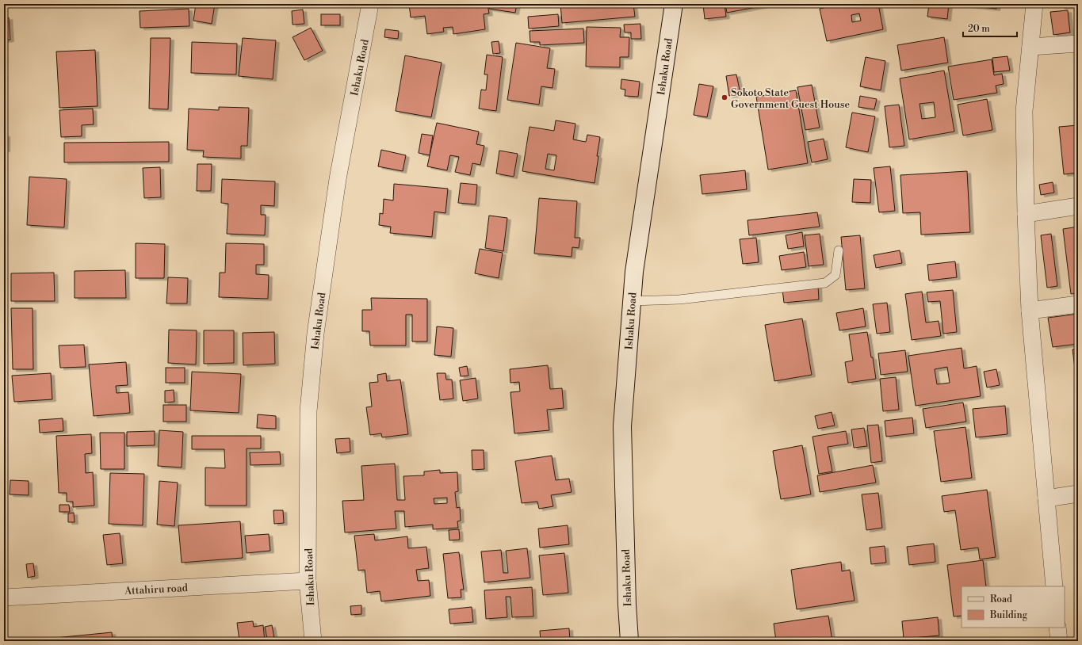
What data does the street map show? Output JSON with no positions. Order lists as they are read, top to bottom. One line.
{"streets":{"street":["Ishaku Road","Attahiru road"]},"crossings":[["Ishaku Road","Attahiru road"]],"places":["Sokoto State Government Guest House"],"legend":["Road","Building"],"scale_bar":"20 m"}
